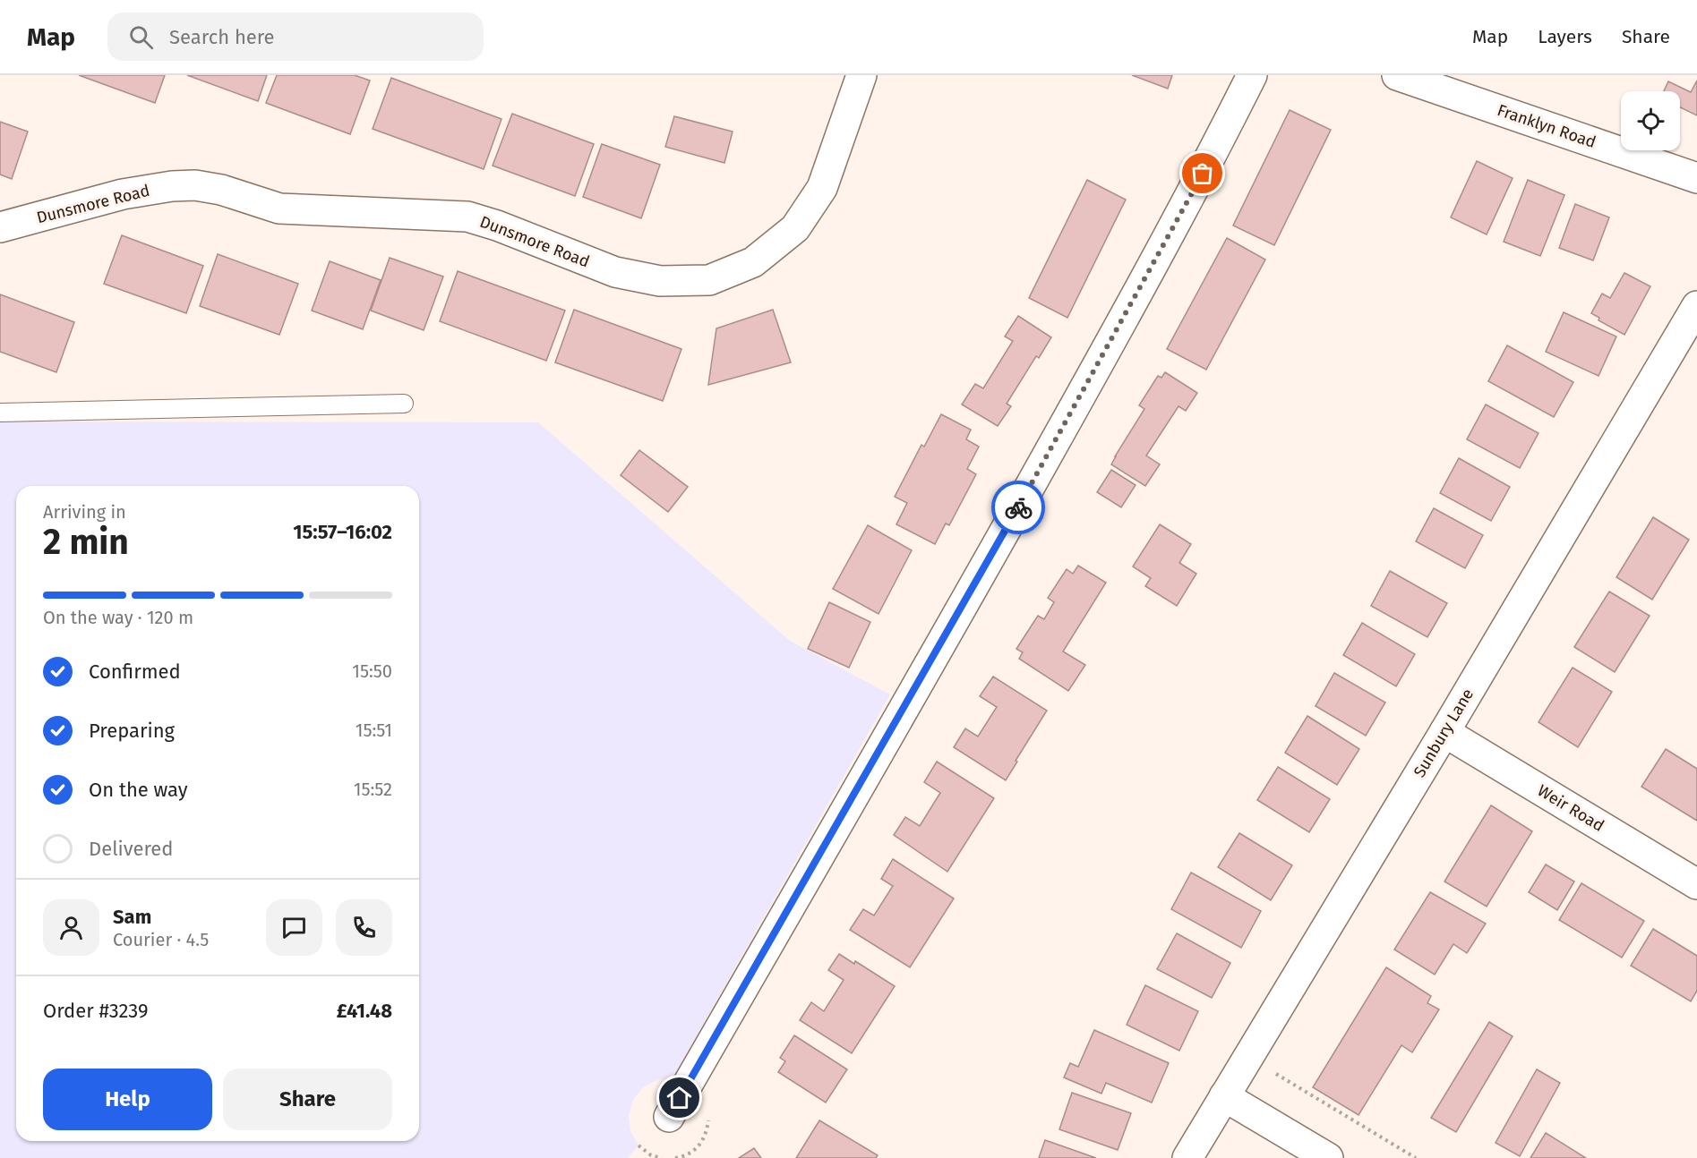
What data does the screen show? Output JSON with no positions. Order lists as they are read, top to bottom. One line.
{"streets":{"street":["Franklyn Road","Dunsmore Road","Sunbury Lane","Weir Road"]},"crossings":[["Sunbury Lane","Weir Road"]],"page":{"header":"Map","search":"Search here","nav":["Map","Layers","Share"],"heading":["2 min","Arriving in","15:57–16:02"],"panel":["Sam","Courier · 4.5","Order #3239","£41.48"],"bar":"On the way · 120 m","list":[["Confirmed","15:50"],["Preparing","15:51"],["On the way","15:52"],"Delivered"],"buttons":["Help","Share"]}}
